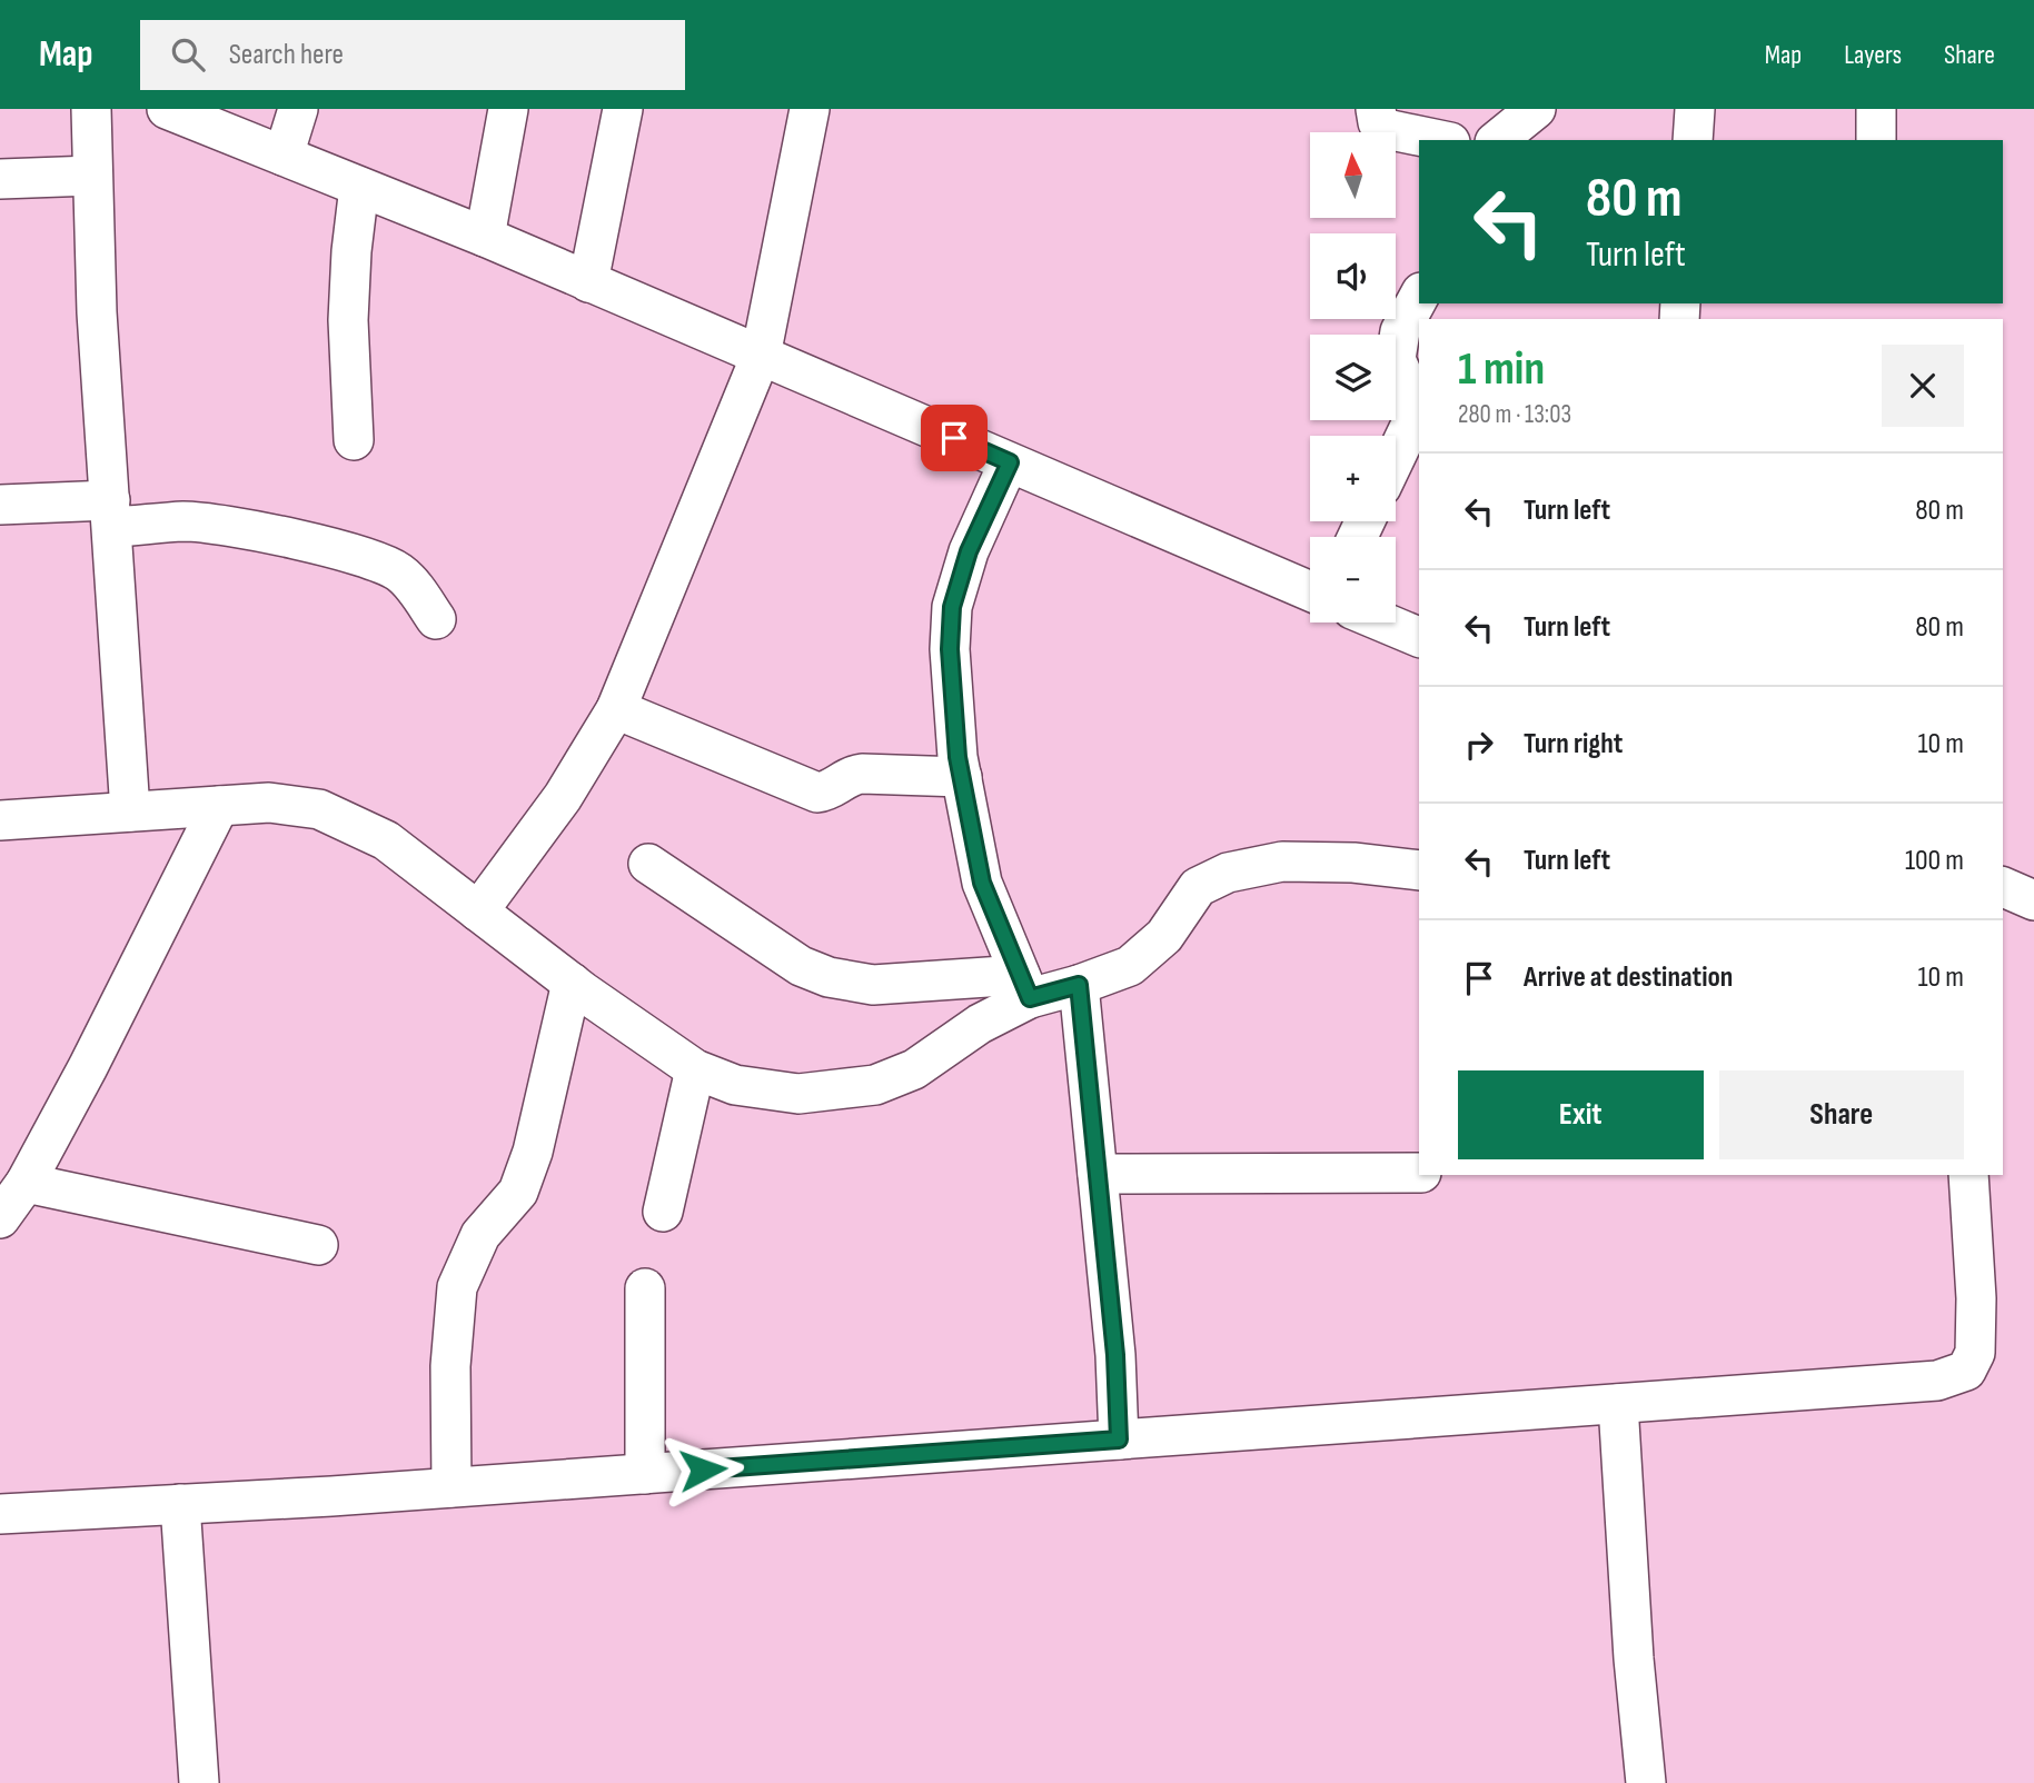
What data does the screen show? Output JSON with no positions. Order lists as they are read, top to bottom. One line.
{"north":"top","page":{"header":"Map","search":"Search here","nav":["Map","Layers","Share"],"map_buttons":["+","−"],"turn":["80 m","Turn left"],"heading":["1 min","280 m · 13:03"],"list":[{"name":"Turn left","value":"80 m"},{"name":"Turn left","value":"80 m"},{"name":"Turn right","value":"10 m"},{"name":"Turn left","value":"100 m"},{"name":"Arrive at destination","value":"10 m"}],"buttons":["Exit","Share"]}}
